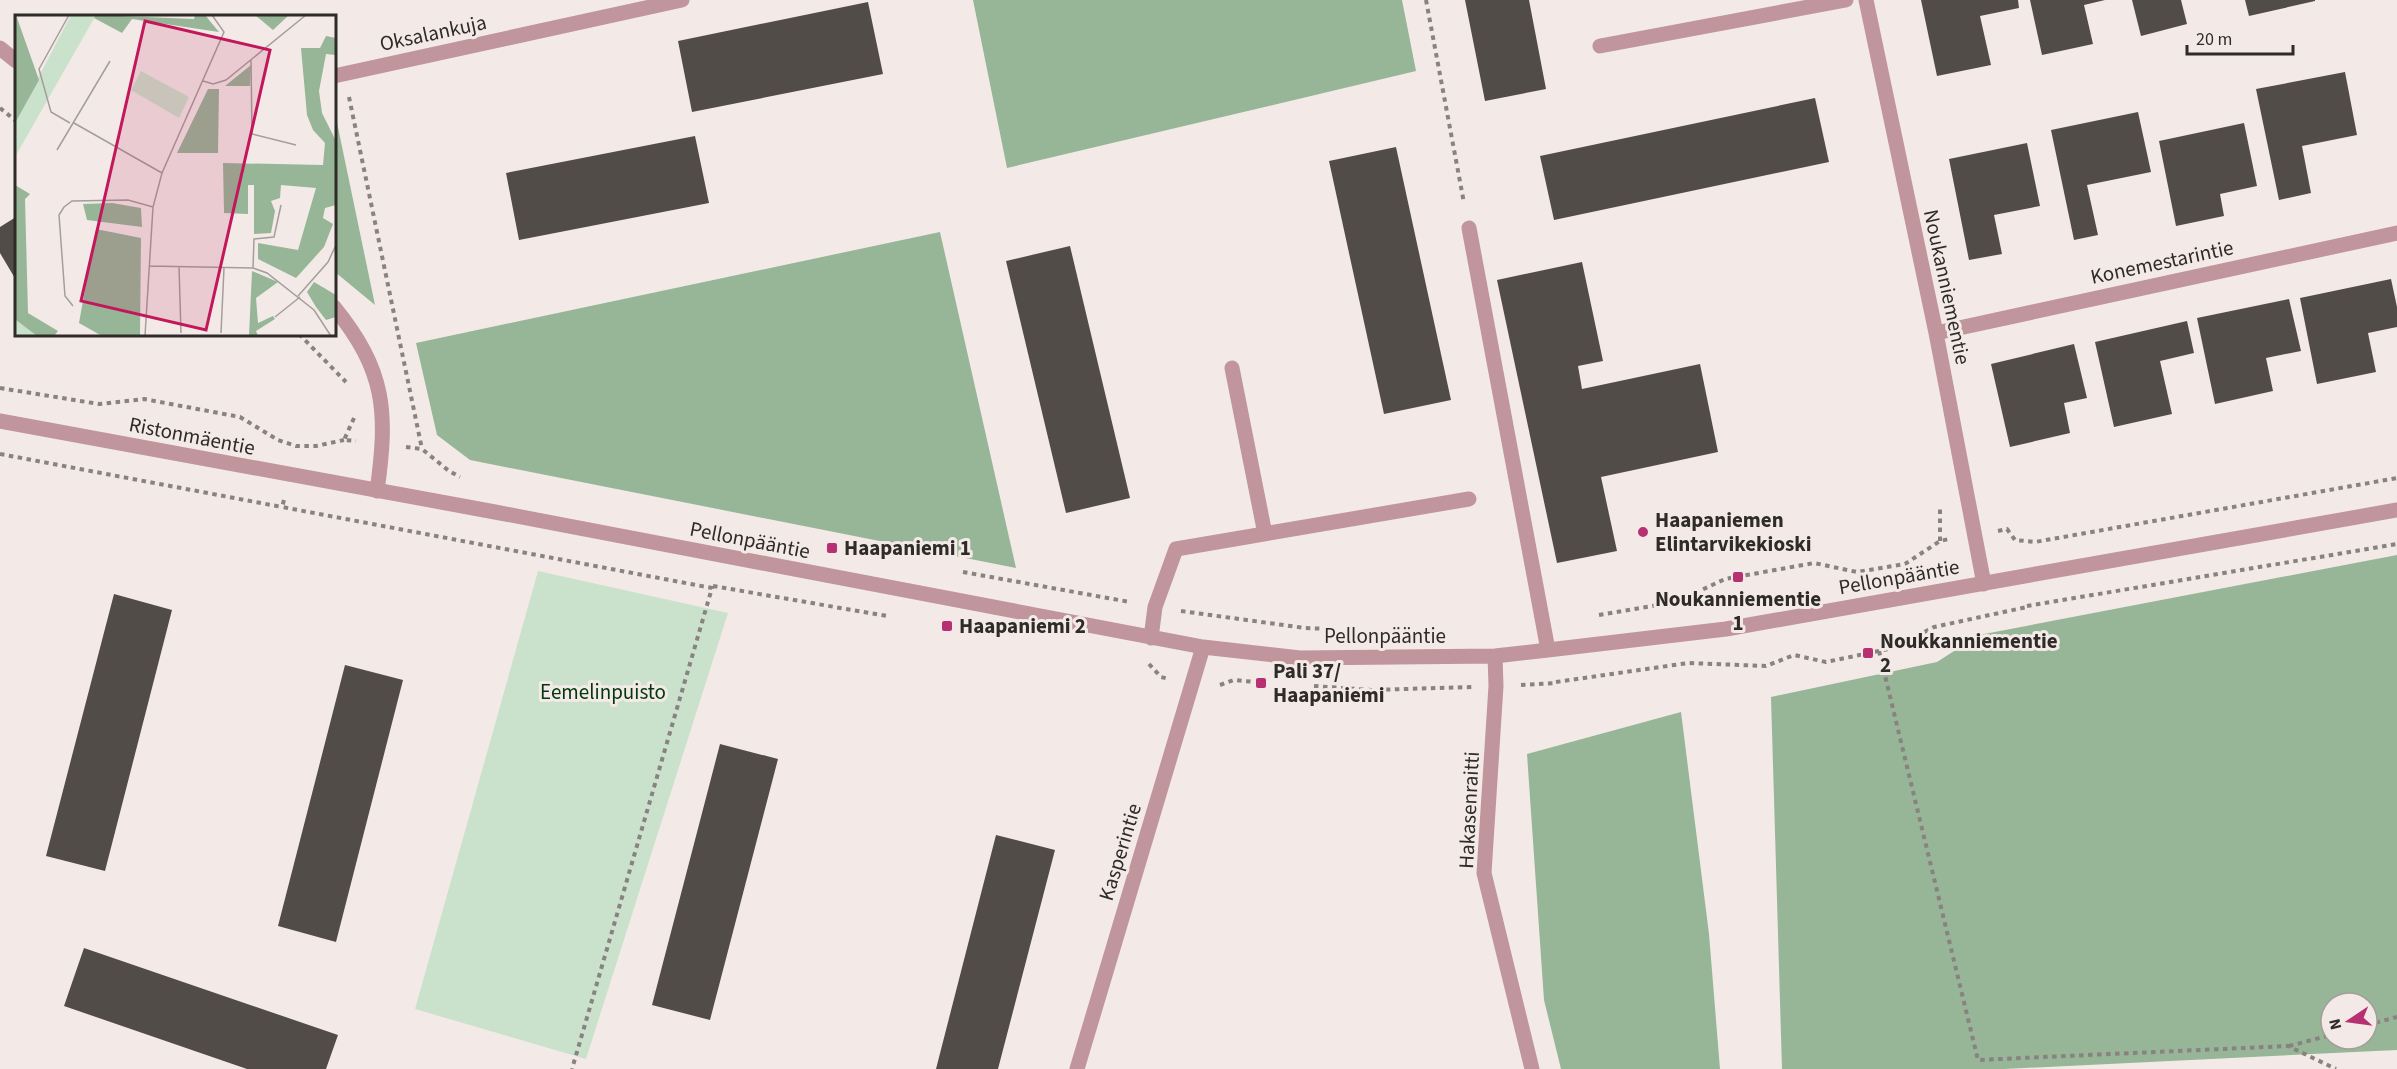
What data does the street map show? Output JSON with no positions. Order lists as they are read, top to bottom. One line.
{"streets":{"street":["Oksalankuja","Konemestarintie","Noukanniementie","Ristonmäentie","Pellonpääntie","Hakasenraitti","Kasperintie"]},"crossings":[["Konemestarintie","Noukanniementie"],["Noukanniementie","Pellonpääntie"],["Ristonmäentie","Pellonpääntie"],["Pellonpääntie","Hakasenraitti"],["Pellonpääntie","Kasperintie"]],"parks":["Eemelinpuisto"],"places":{"other":["Haapaniemen Elintarvikekioski"],"transit":["Haapaniemi 1","Noukanniementie 1","Haapaniemi 2","Noukkanniementie 2","Pali 37/ Haapaniemi"]},"scale_bar":"20 m","north":"left"}
